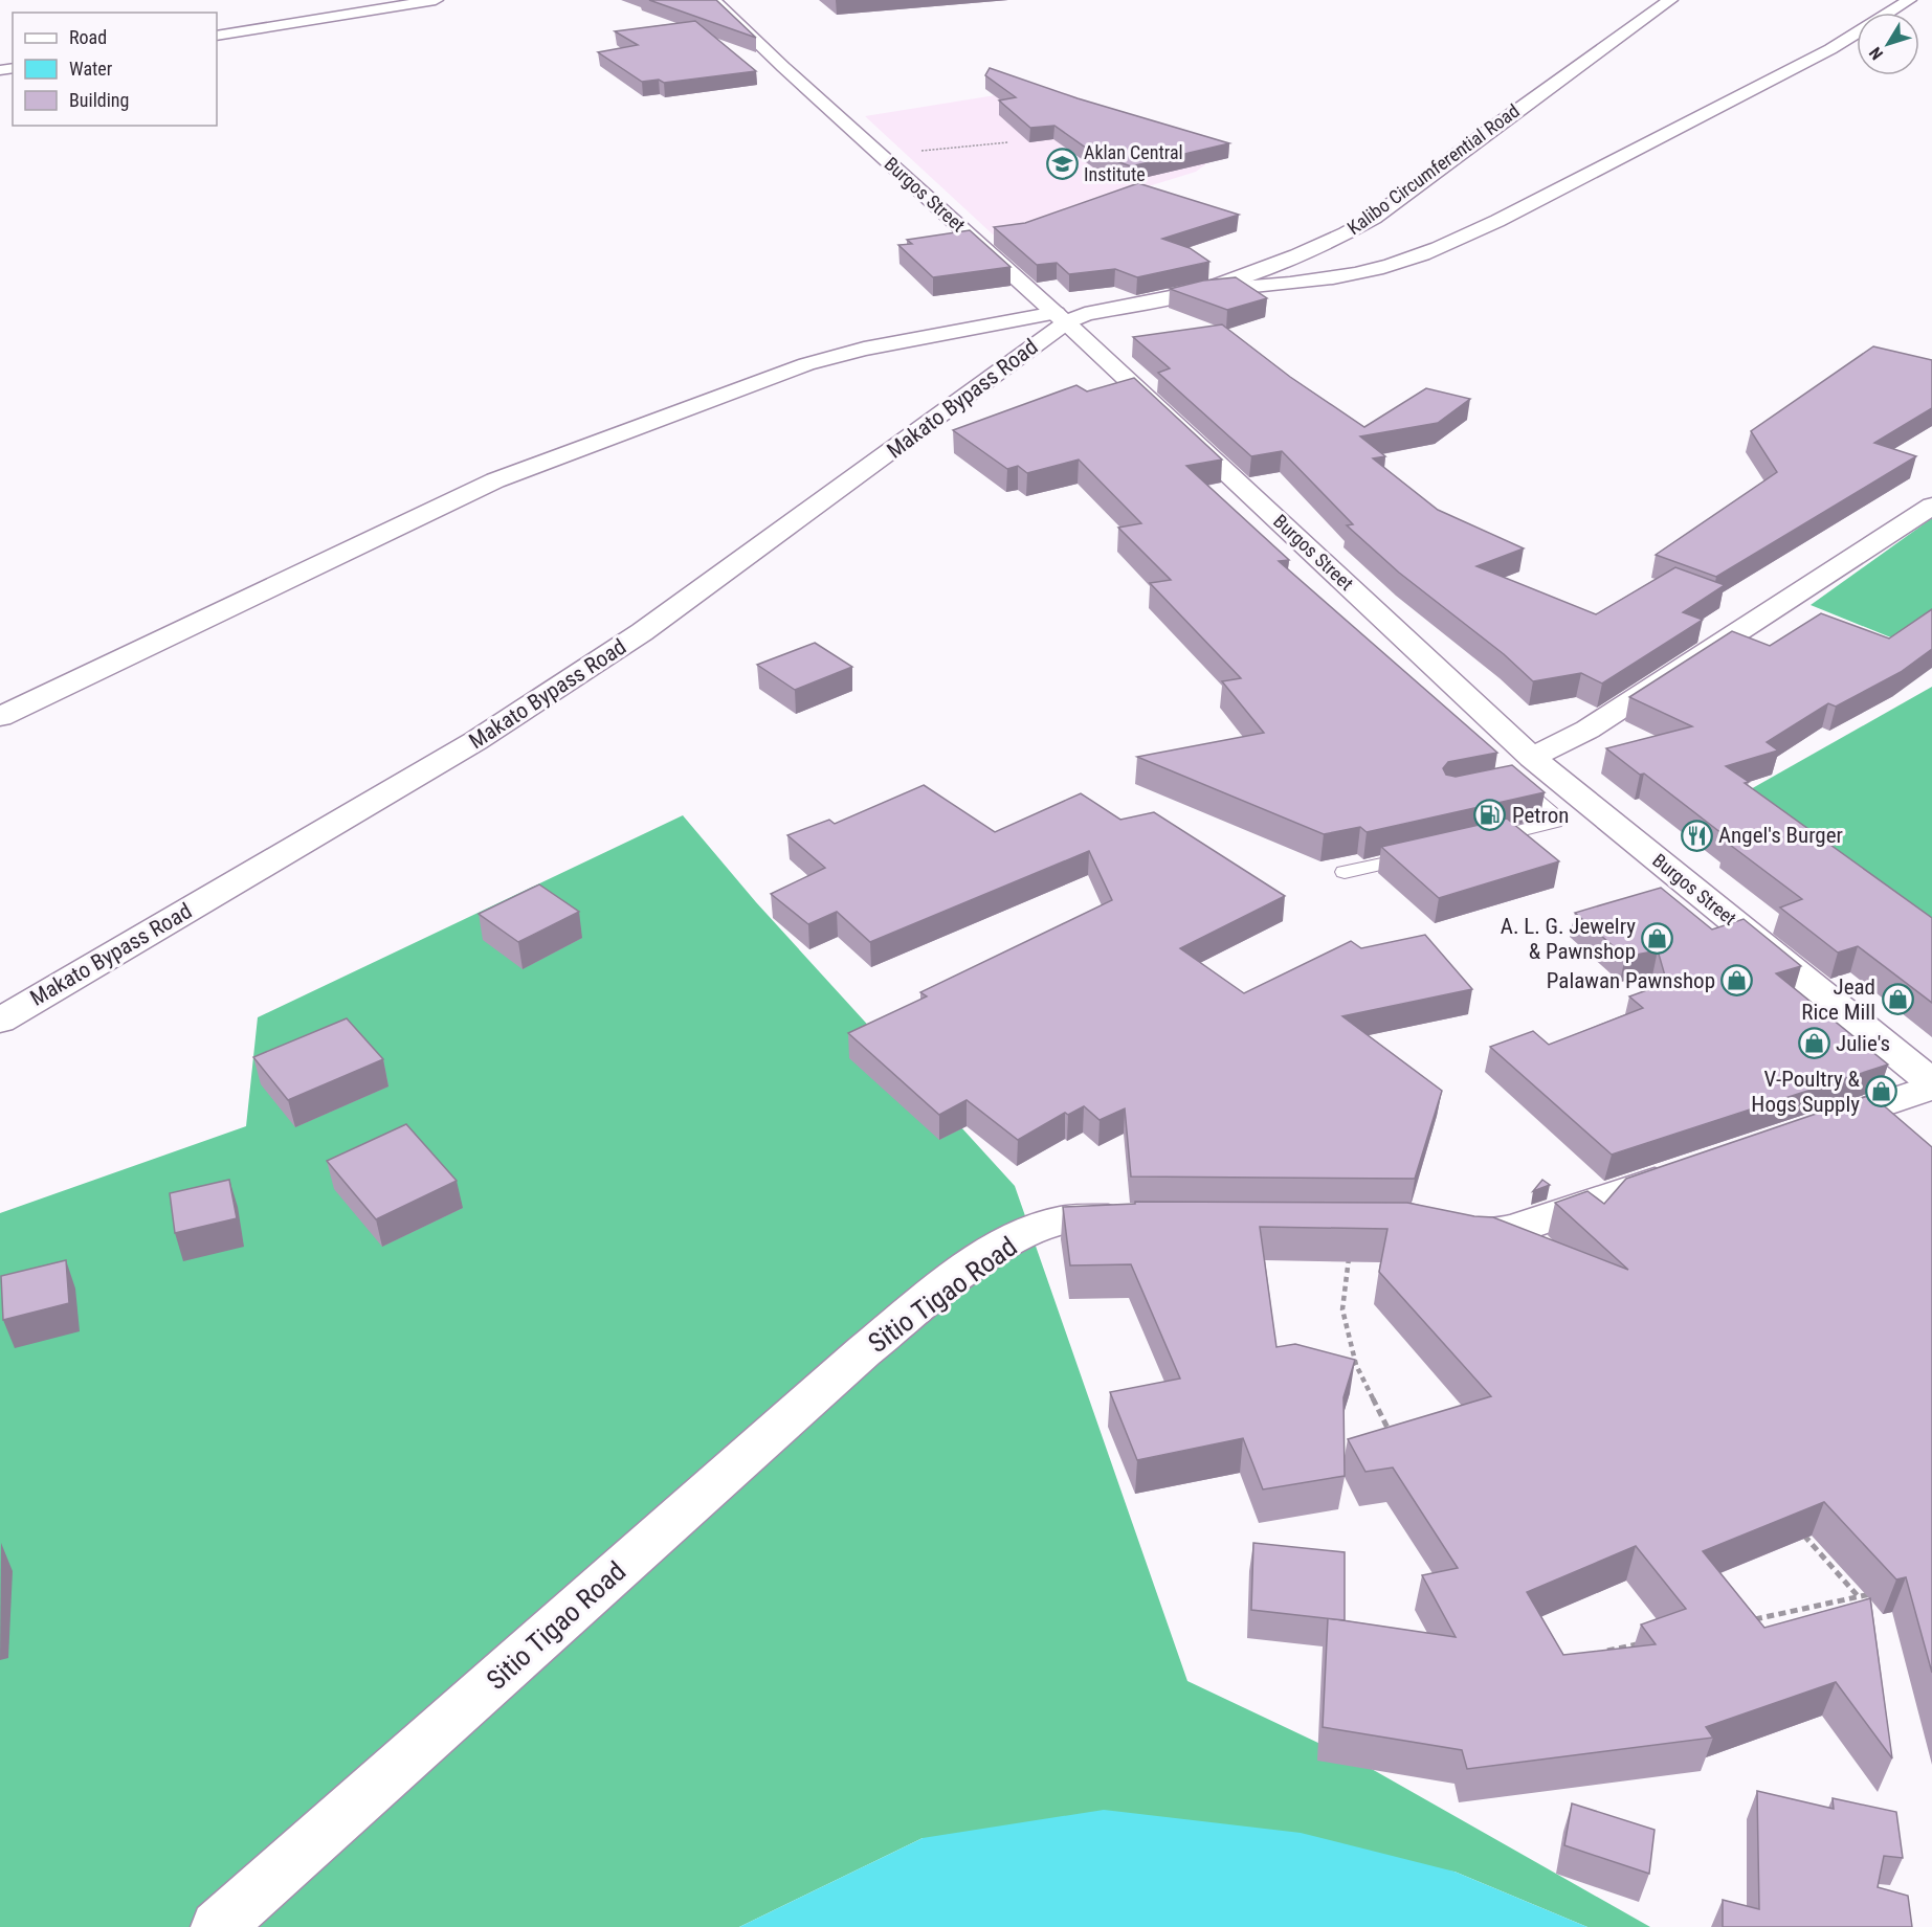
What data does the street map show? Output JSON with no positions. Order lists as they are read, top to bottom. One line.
{"streets":{"main road":["Kalibo Circumferential Road","Burgos Street","Makato Bypass Road","Sitio Tigao Road"]},"crossings":[["Kalibo Circumferential Road","Burgos Street"],["Kalibo Circumferential Road","Makato Bypass Road"],["Burgos Street","Makato Bypass Road"]],"places":{"school or university":["Aklan Central Institute"],"fuel station":["Petron"],"restaurant":["Angel's Burger"],"shop":["A. L. G. Jewelry & Pawnshop","Palawan Pawnshop","Jead Rice Mill","Julie's","V-Poultry & Hogs Supply"]},"legend":["Road","Water","Building"],"north":"bottom left"}
